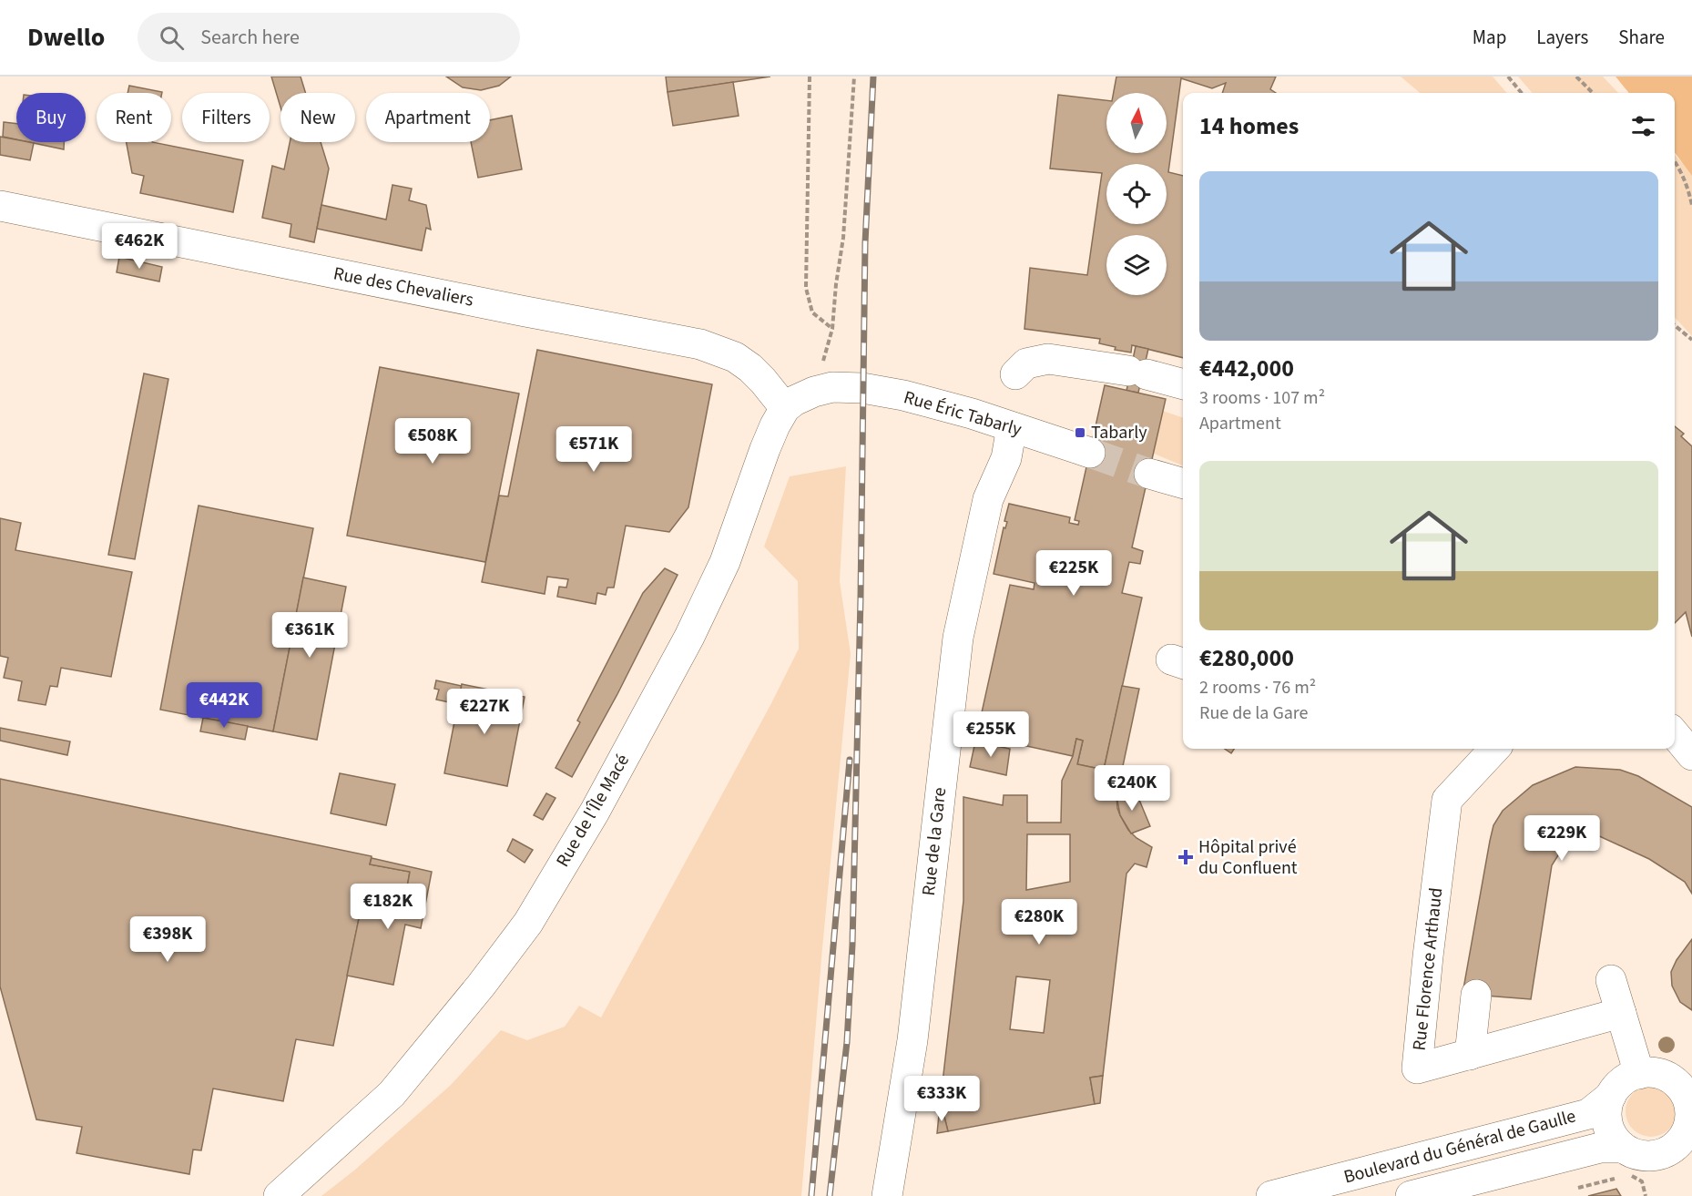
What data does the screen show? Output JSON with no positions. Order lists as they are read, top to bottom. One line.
{"streets":{"street":["Rue des Chevaliers","Rue Éric Tabarly","Rue de l'Île Macé","Rue de la Gare","Rue Florence Arthaud","Boulevard du Général de Gaulle"]},"crossings":[["Rue des Chevaliers","Rue Éric Tabarly"],["Rue des Chevaliers","Rue de l'Île Macé"],["Rue Éric Tabarly","Rue de l'Île Macé"],["Rue Éric Tabarly","Rue de la Gare"]],"places":{"transit":["Tabarly"],"health":["Hôpital privé du Confluent"]},"north":"top","page":{"header":"Dwello","search":"Search here","nav":["Map","Layers","Share"],"chip":["Buy","Rent","Filters","New","Apartment"],"heading":"14 homes","list":[{"name":"€442,000","note":"3 rooms · 107 m² · Apartment"},{"name":"€280,000","note":"2 rooms · 76 m² · Rue de la Gare"}],"price":["€462K","€508K","€571K","€225K","€361K","€442K","€227K","€255K","€240K","€229K","€182K","€280K","€398K","€333K"]}}
